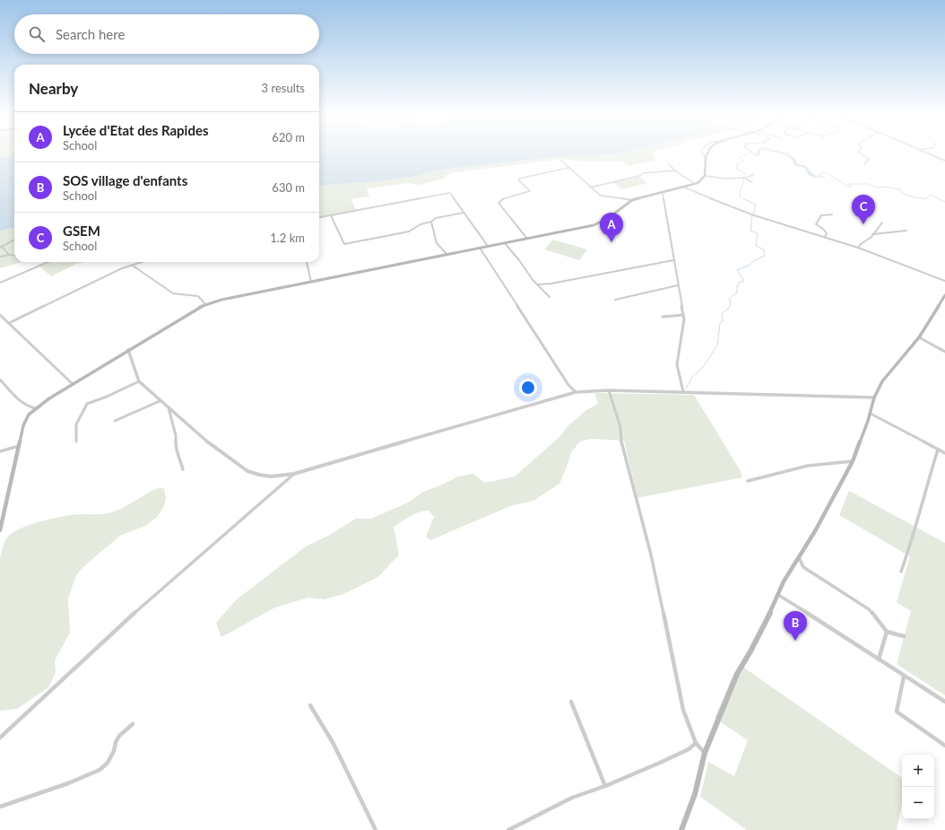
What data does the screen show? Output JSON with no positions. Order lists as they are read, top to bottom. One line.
{"page":{"search":"Search here","heading":["Nearby","3 results"],"list":[{"mark":"A","name":"Lycée d'Etat des Rapides","note":"School","value":"620 m"},{"mark":"B","name":"SOS village d'enfants","note":"School","value":"630 m"},{"mark":"C","name":"GSEM","note":"School","value":"1.2 km"}],"pins":["C","A","B"],"map_buttons":["+","−"]}}
